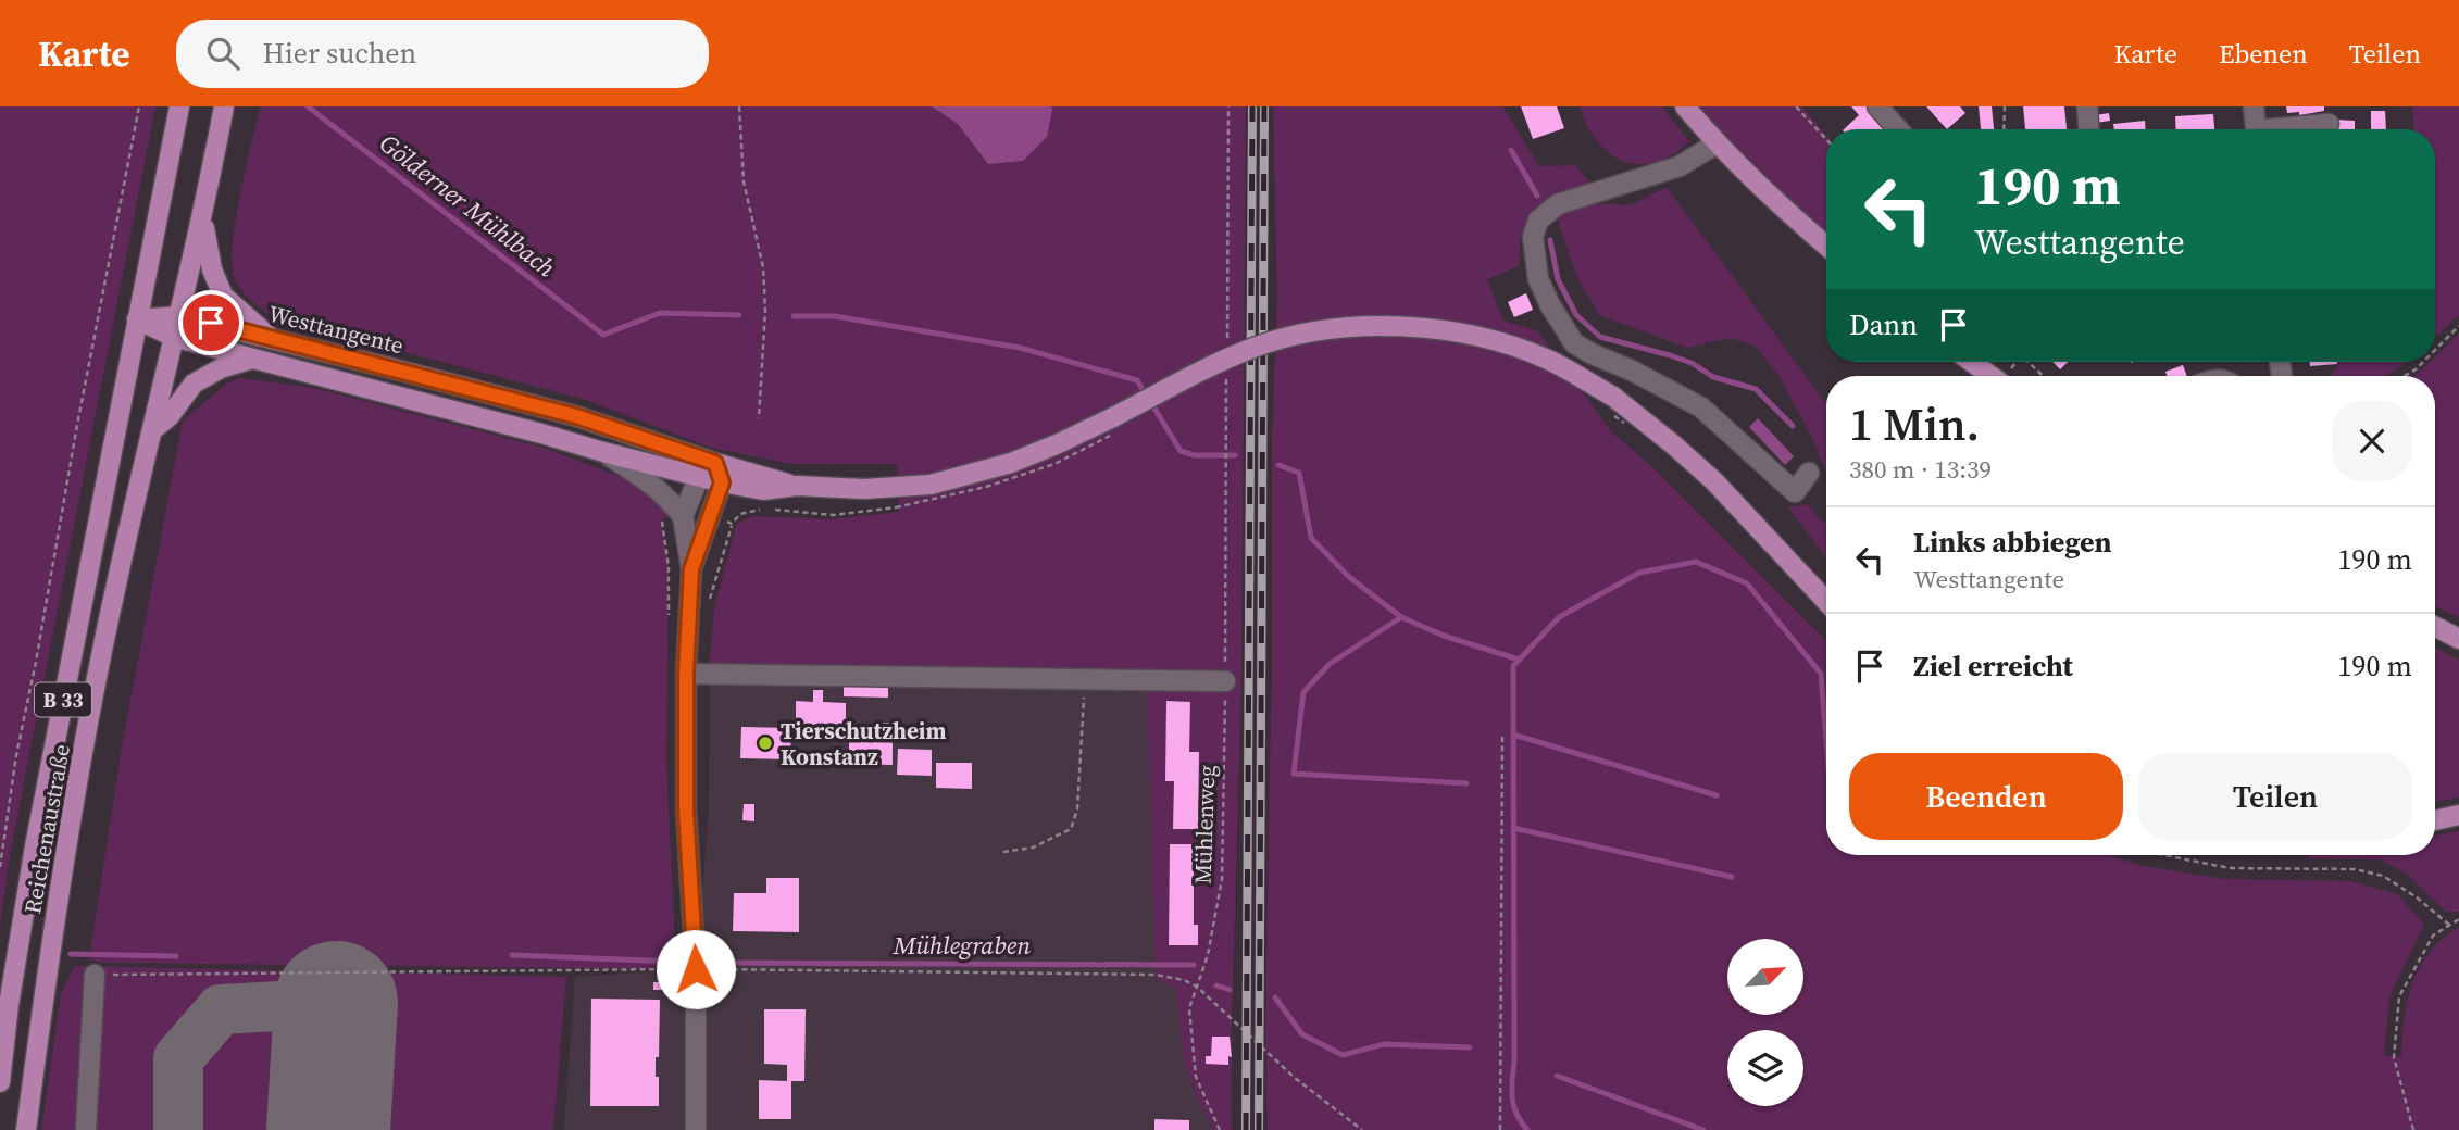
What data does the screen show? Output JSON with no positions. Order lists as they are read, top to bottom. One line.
{"streets":{"main road":["Westtangente","B 33","Reichenaustraße"],"path":["Mühlenweg"]},"crossings":[["Westtangente","B 33"],["Westtangente","Reichenaustraße"],["B 33","Reichenaustraße"]],"water":["Gölderner Mühlbach","Mühlegraben"],"places":["Tierschutzheim Konstanz"],"north":"top right","page":{"header":"Karte","search":"Hier suchen","nav":["Karte","Ebenen","Teilen"],"turn":["190 m","Westtangente"],"then":"Dann","heading":["1 Min.","380 m · 13:39"],"list":[{"name":"Links abbiegen","note":"Westtangente","value":"190 m"},{"name":"Ziel erreicht","value":"190 m"}],"buttons":["Beenden","Teilen"]}}
